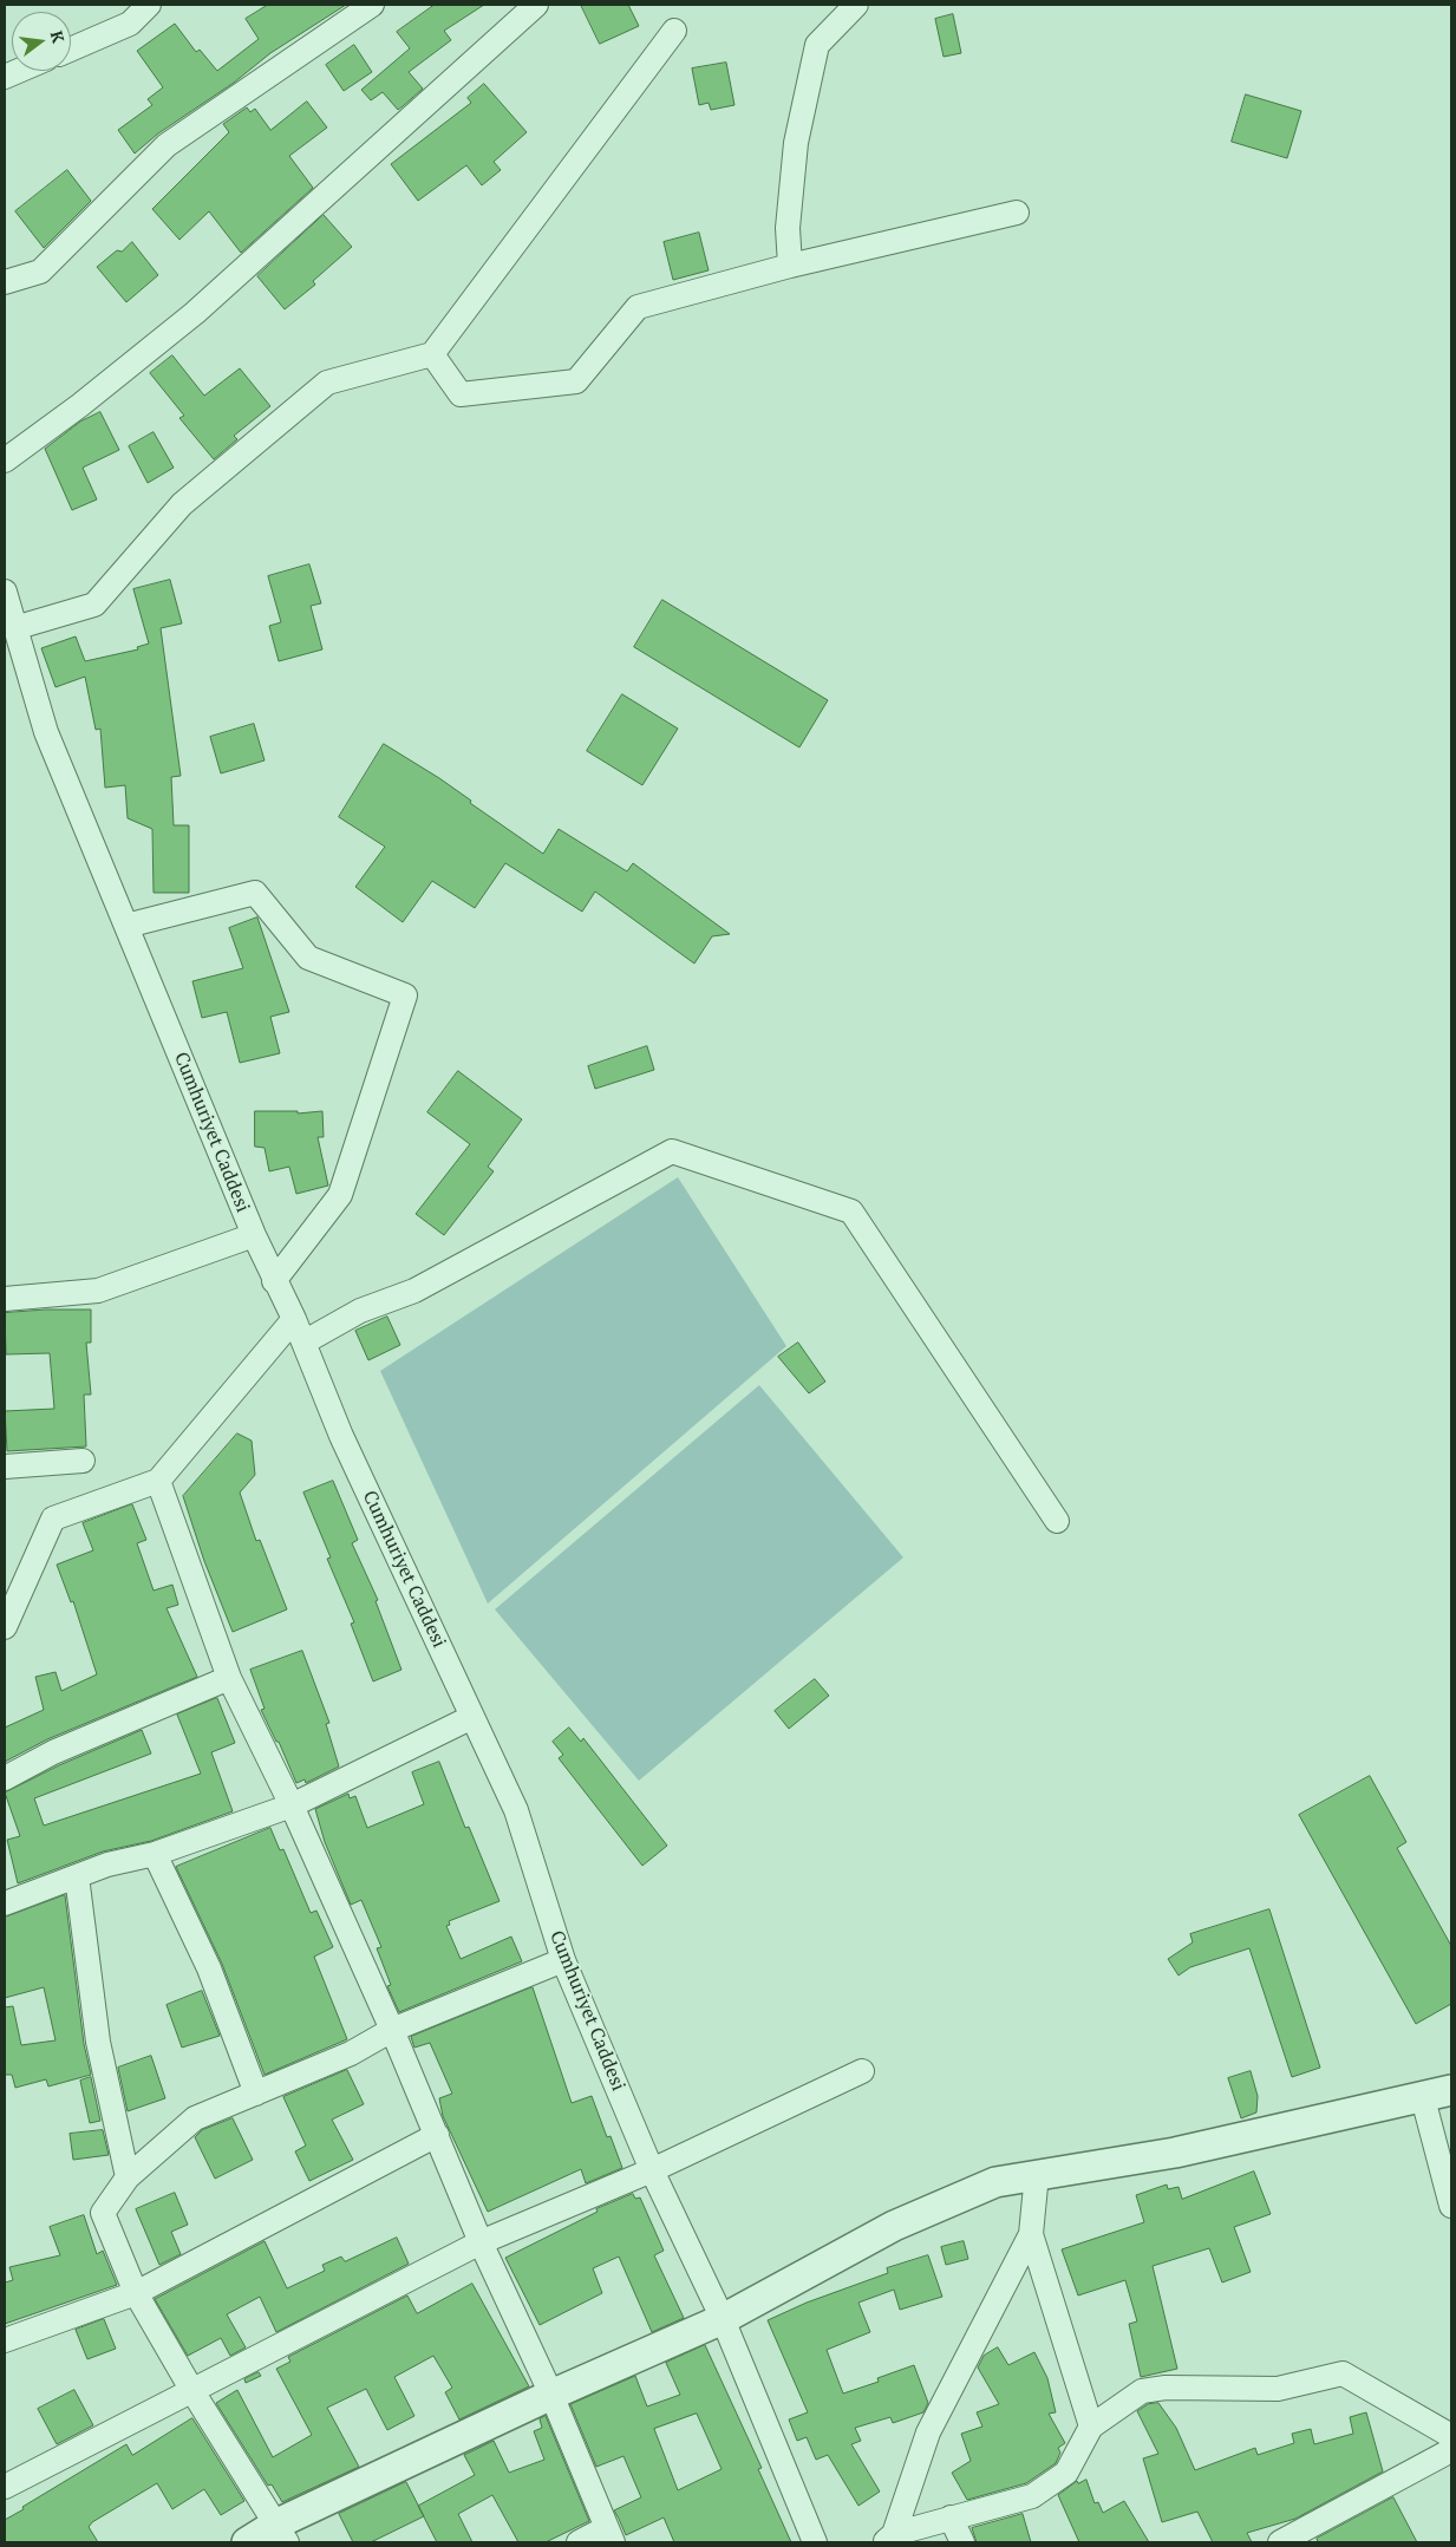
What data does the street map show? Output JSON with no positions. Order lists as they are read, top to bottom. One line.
{"streets":{"street":["Cumhuriyet Caddesi"]},"north":"right"}
